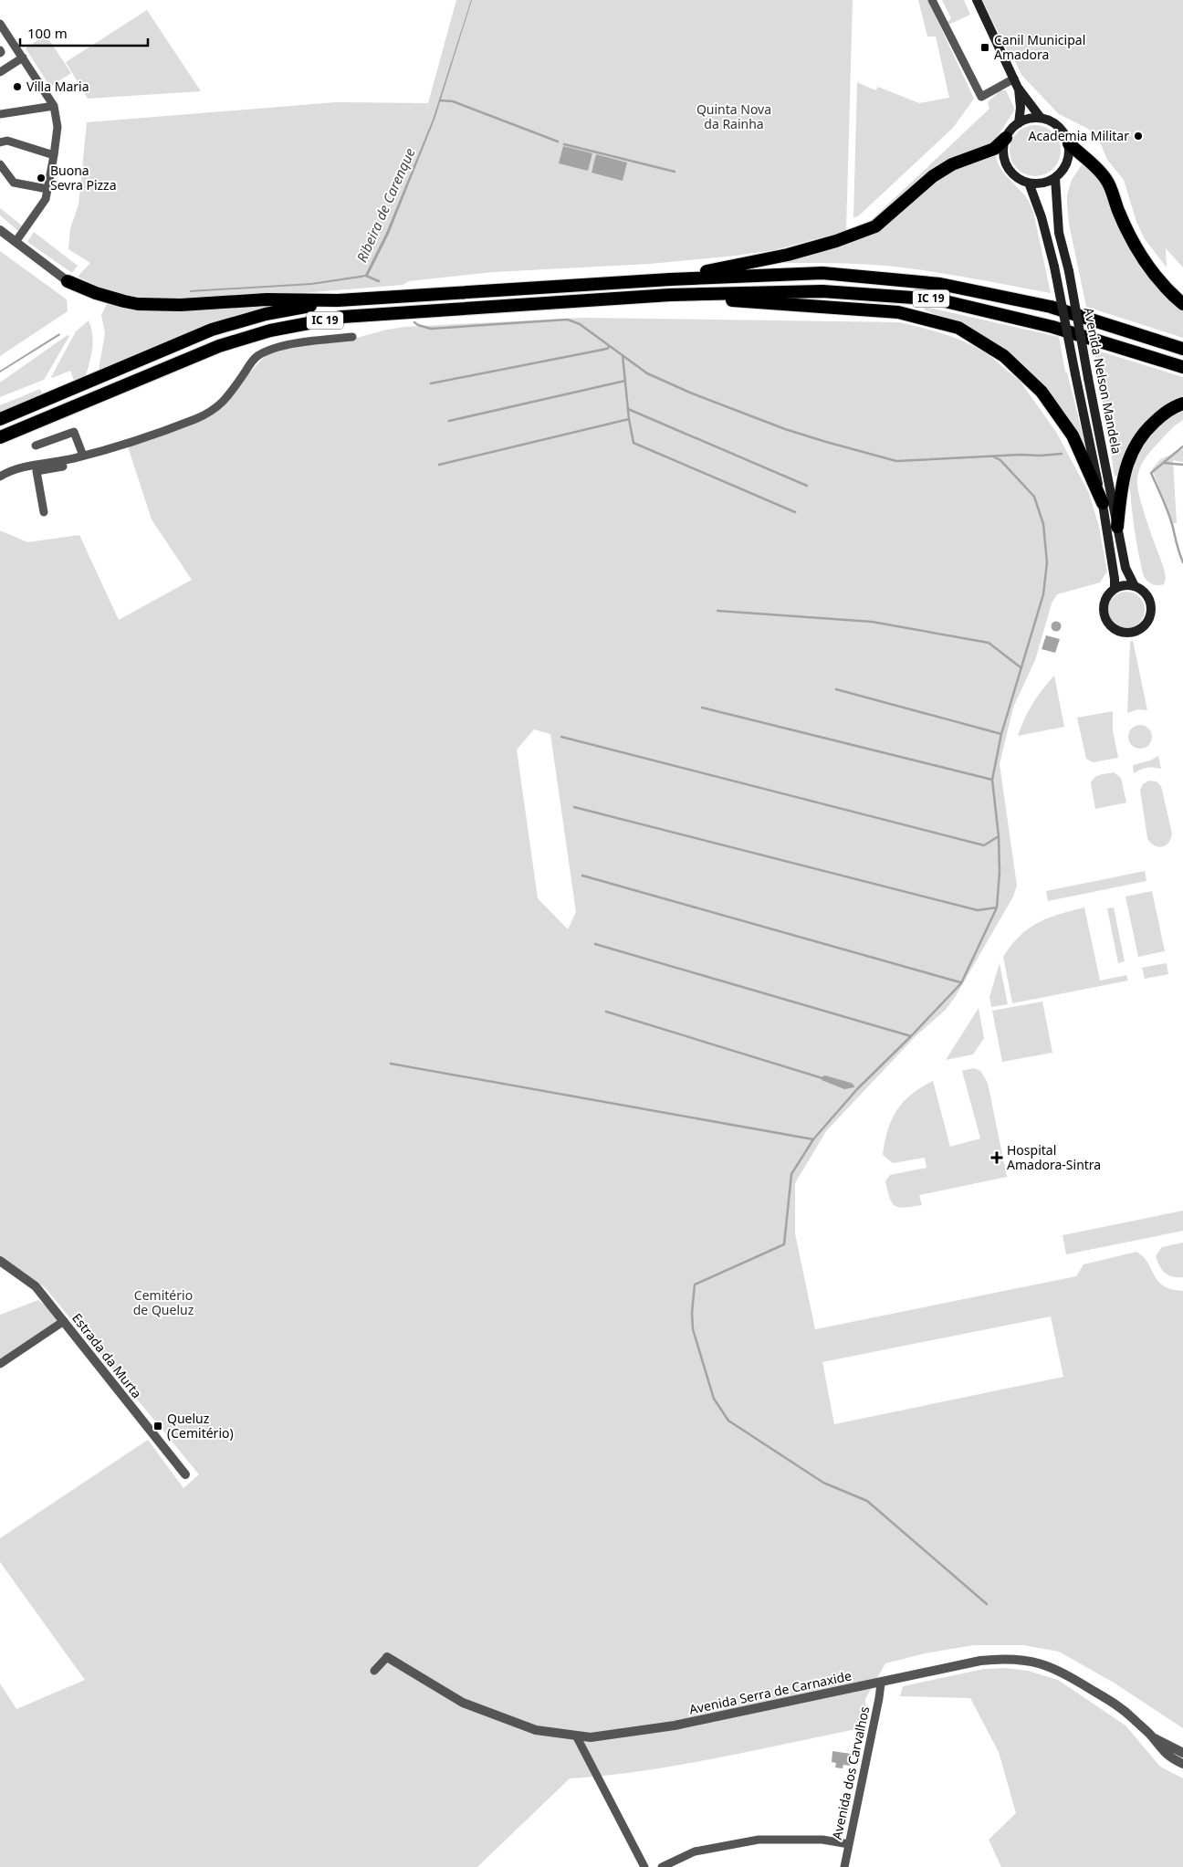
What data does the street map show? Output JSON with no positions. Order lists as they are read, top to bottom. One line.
{"streets":{"highway":["IC 19"],"main road":["Avenida Nelson Mandela"],"street":["Estrada da Murta","Avenida Serra de Carnaxide","Avenida dos Carvalhos"]},"crossings":[["Avenida Serra de Carnaxide","Avenida dos Carvalhos"]],"water":["Ribeira de Carenque"],"parks":["Quinta Nova da Rainha","Cemitério de Queluz"],"places":{"transit":["Canil Municipal Amadora","Queluz (Cemitério)"],"other":["Villa Maria","Academia Militar","Buona Sevra Pizza"],"health":["Hospital Amadora-Sintra"]},"scale_bar":"100 m"}
